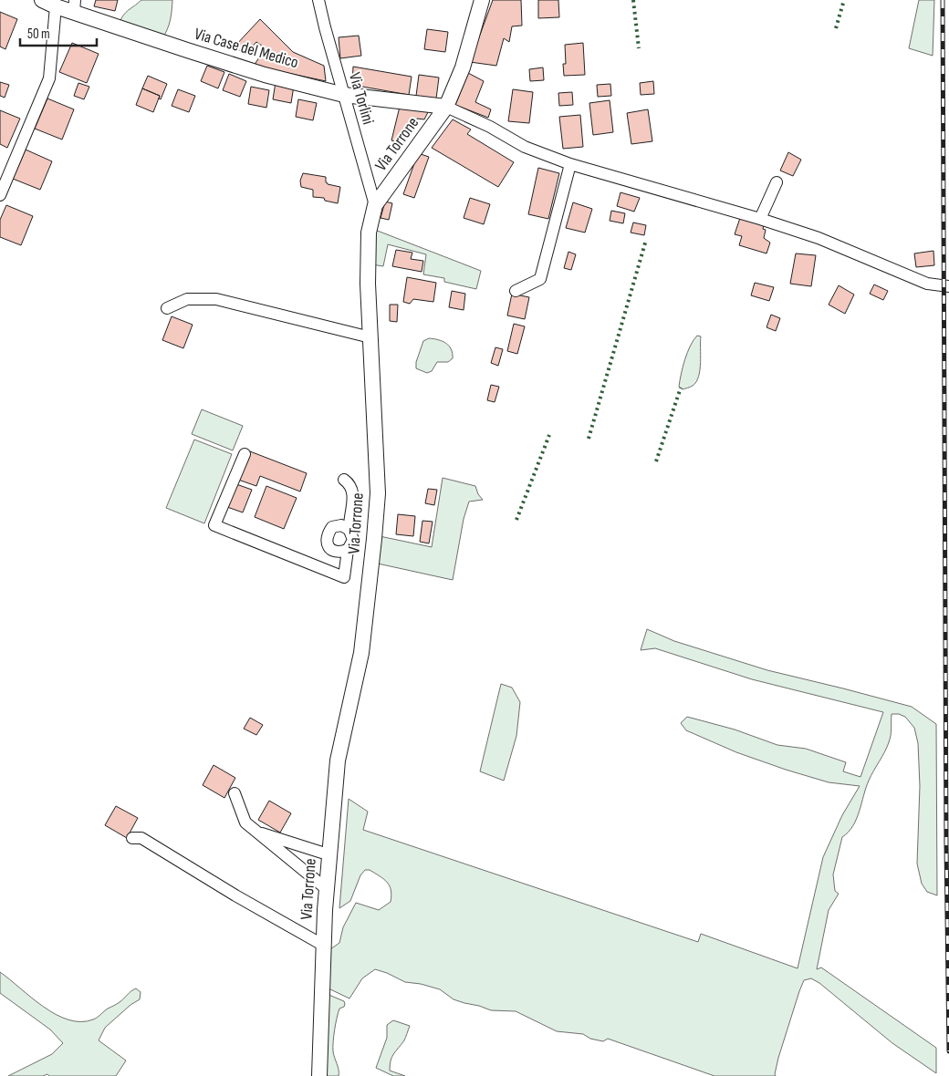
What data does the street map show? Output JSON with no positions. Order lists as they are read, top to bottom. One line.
{"streets":{"main road":["Via Case del Medico","Via Torrone"],"street":["Via Torlini"]},"crossings":[["Via Case del Medico","Via Torlini"],["Via Case del Medico","Via Torrone"],["Via Torlini","Via Torrone"]],"scale_bar":"50 m"}
